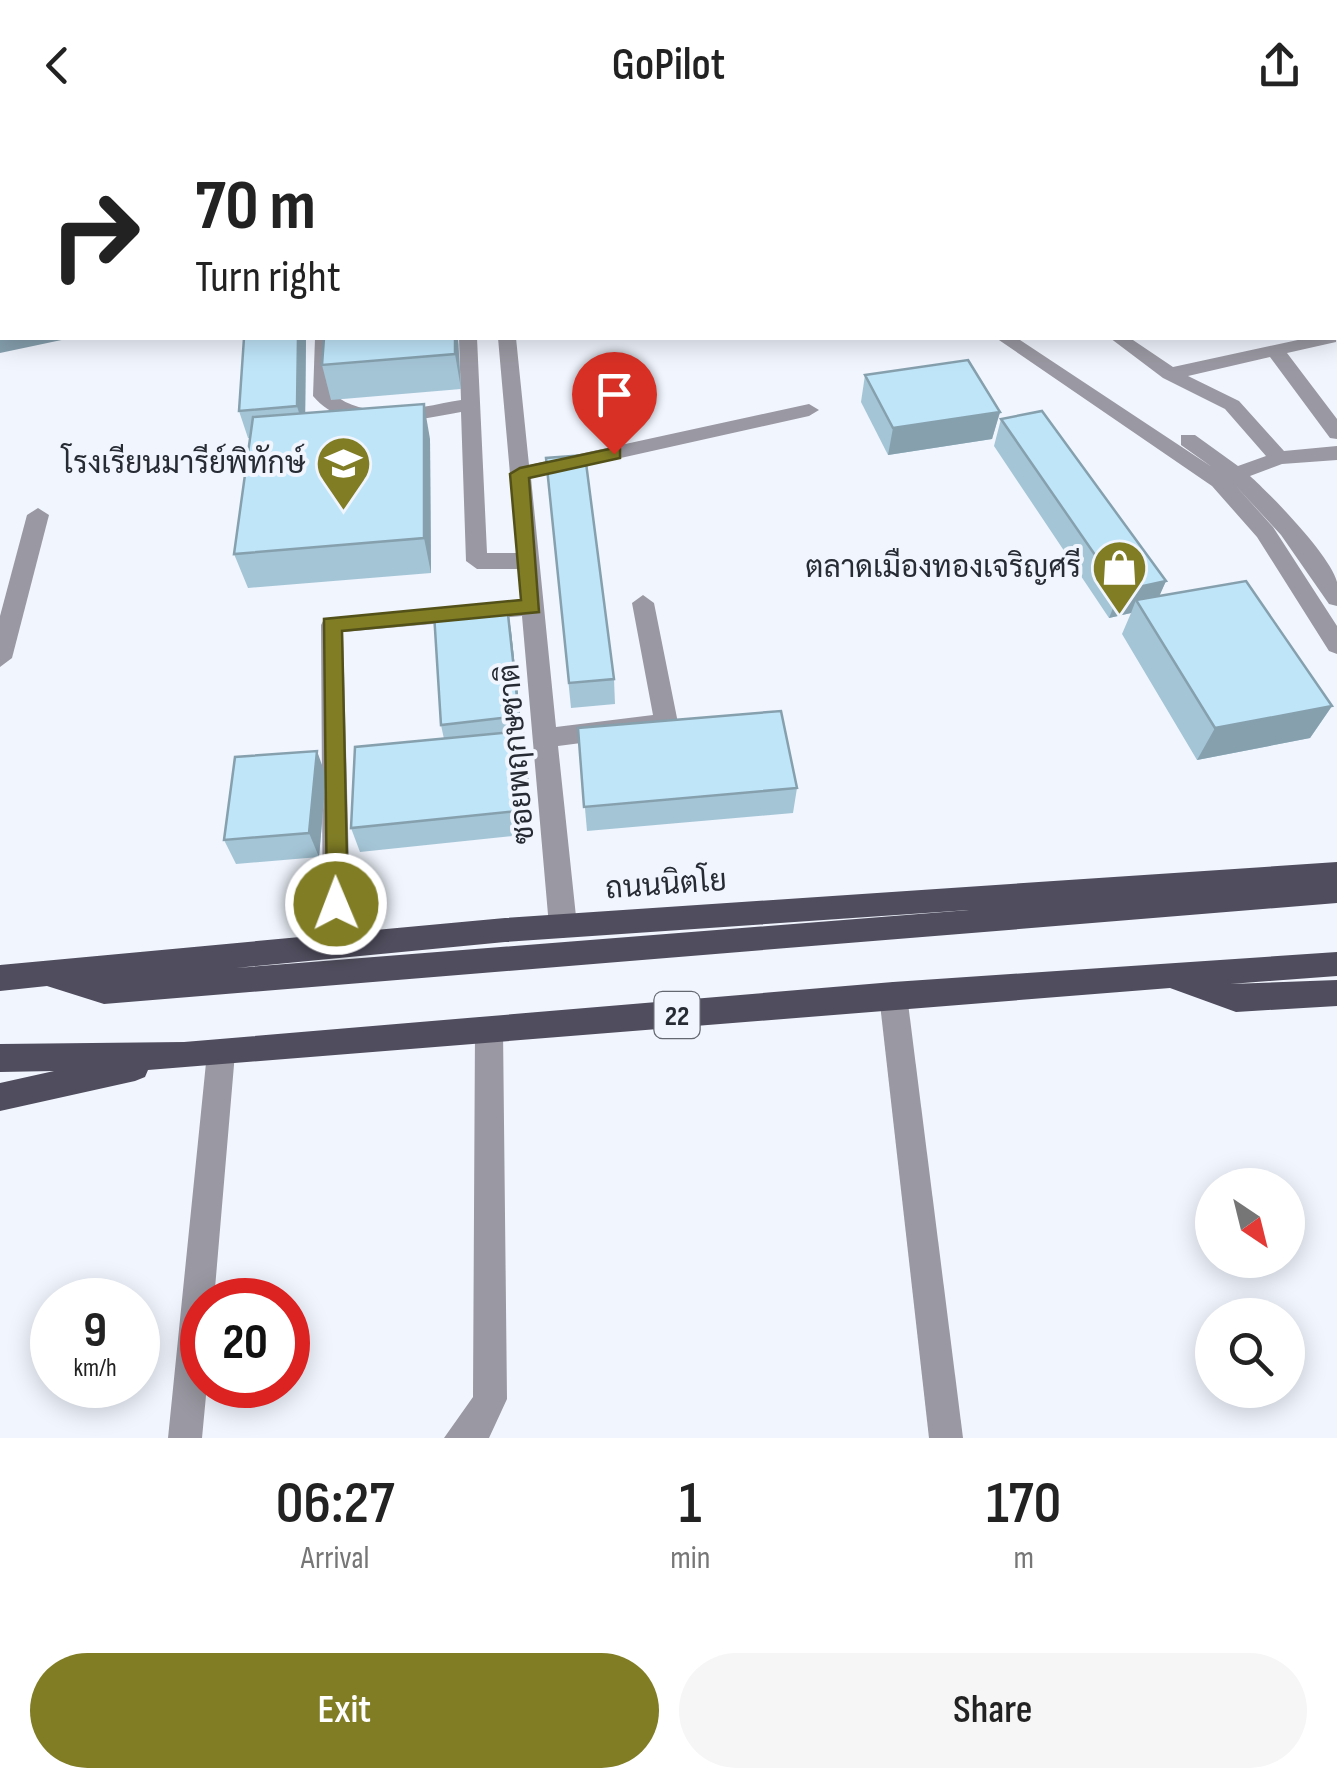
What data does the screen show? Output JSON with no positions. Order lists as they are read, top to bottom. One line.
{"streets":{"main road":["ถนนนิตโย","22"],"street":["ซอยพฤกษชาติ"]},"crossings":[["ซอยพฤกษชาติ","ถนนนิตโย"]],"places":{"school or university":["โรงเรียนมารีย์พิทักษ์"],"shop":["ตลาดเมืองทองเจริญศรี"]},"north":"bottom right","page":{"header":"GoPilot","turn":["70 m","Turn right"],"speed":"9 km/h","limit":"20","eta":["06:27","Arrival","1","min","170","m"],"buttons":["Exit","Share"]}}
